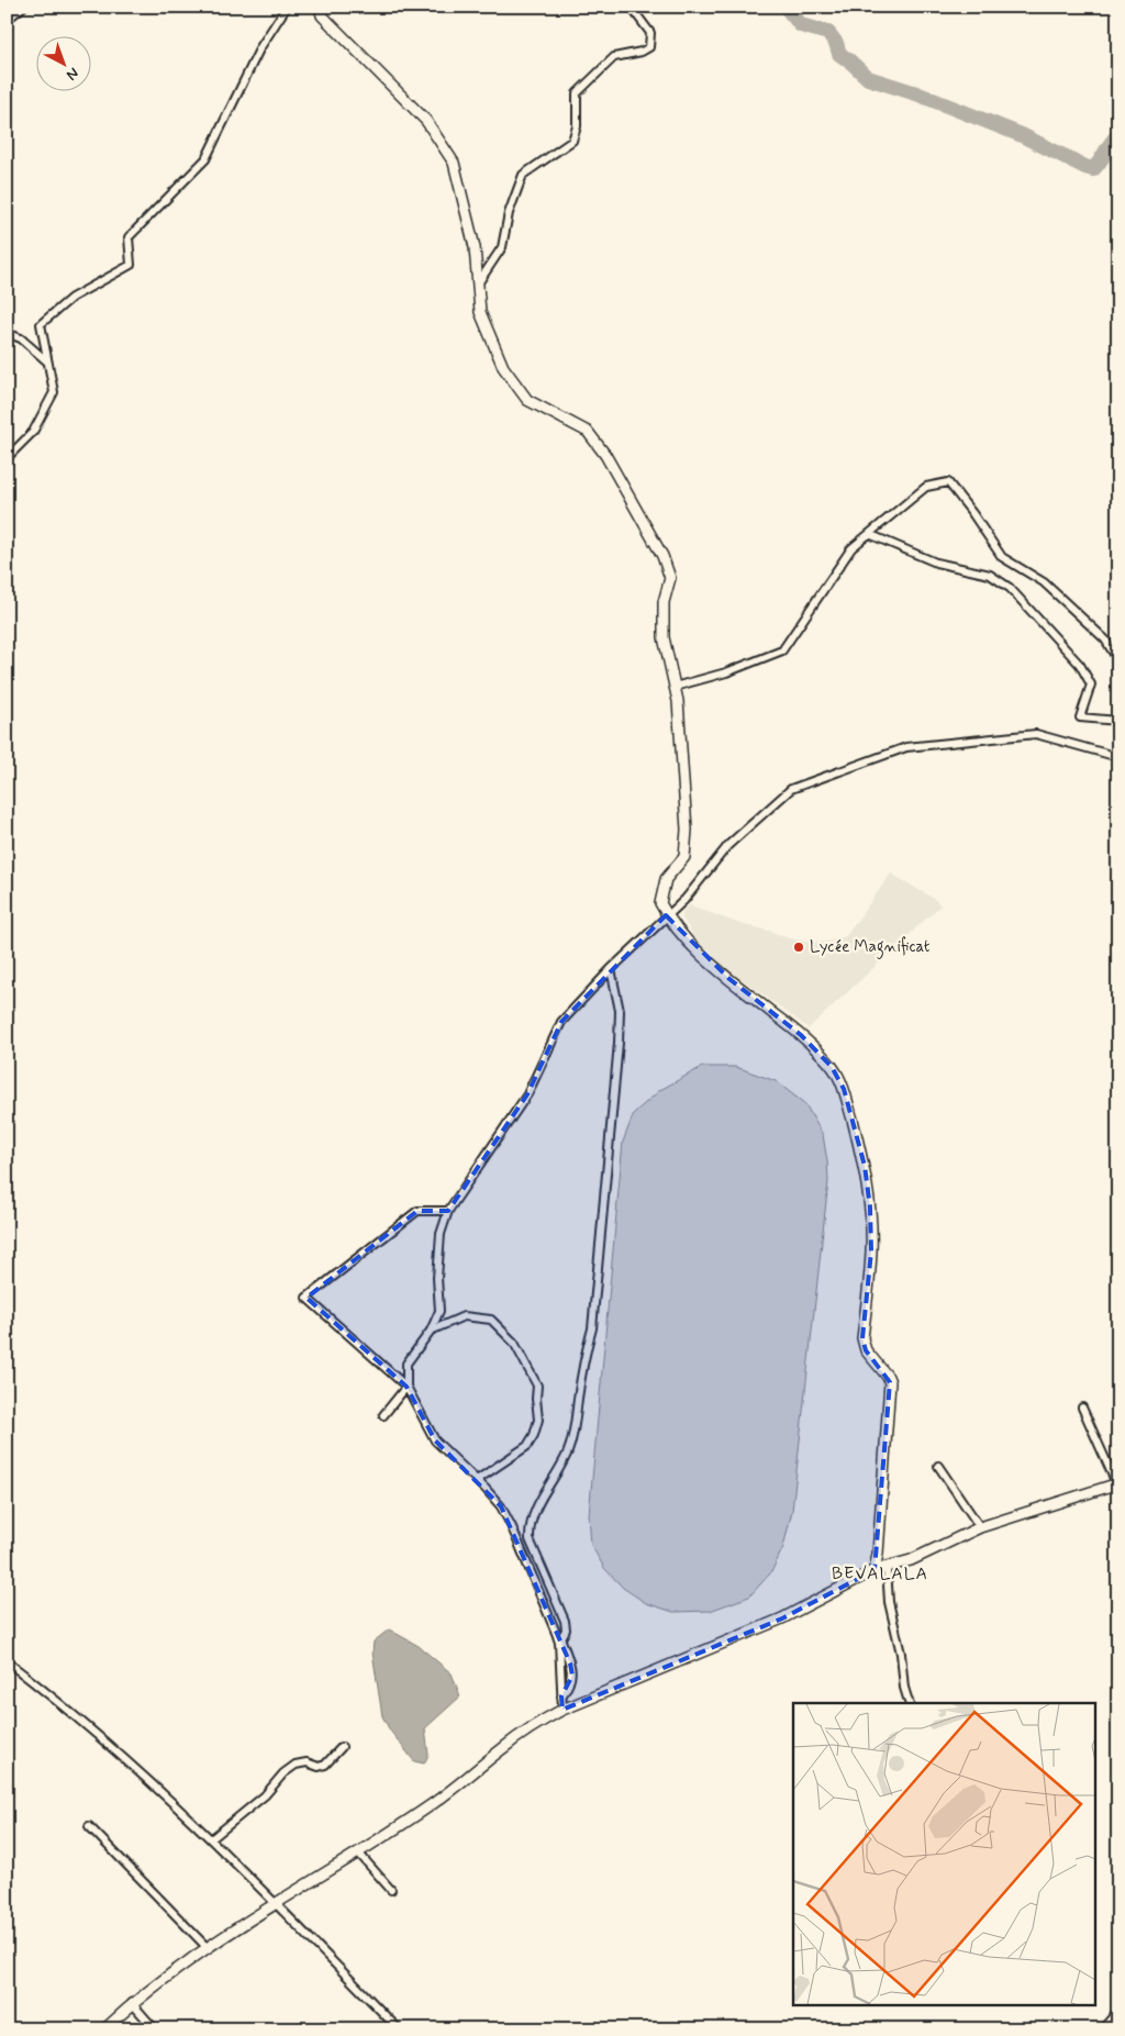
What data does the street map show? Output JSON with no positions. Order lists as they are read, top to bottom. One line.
{"districts":["BEVALALA"],"places":["Lycée Magnificat"],"north":"bottom right"}
